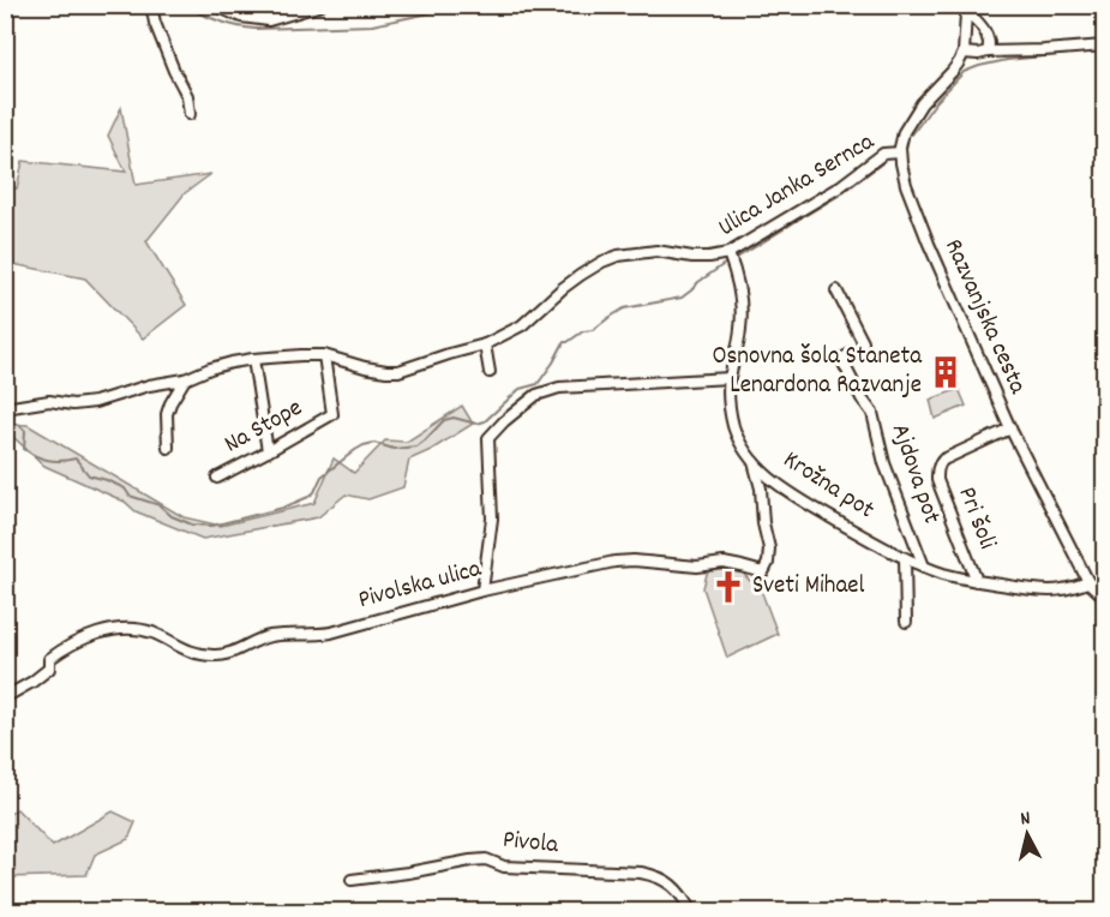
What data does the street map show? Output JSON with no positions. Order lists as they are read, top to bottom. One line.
{"streets":{"street":["Ulica Janka Sernca","Razvanjska cesta","Na Stope","Ajdova pot","Krožna pot","Pri šoli","Pivolska ulica","Pivola"]},"crossings":[["Ulica Janka Sernca","Razvanjska cesta"],["Ulica Janka Sernca","Na Stope"],["Ulica Janka Sernca","Krožna pot"],["Razvanjska cesta","Krožna pot"],["Razvanjska cesta","Pri šoli"],["Ajdova pot","Krožna pot"],["Krožna pot","Pri šoli"],["Krožna pot","Pivolska ulica"]],"places":{"building":["Osnovna šola Staneta Lenardona Razvanje"],"church":["Sveti Mihael"]},"north":"top"}
